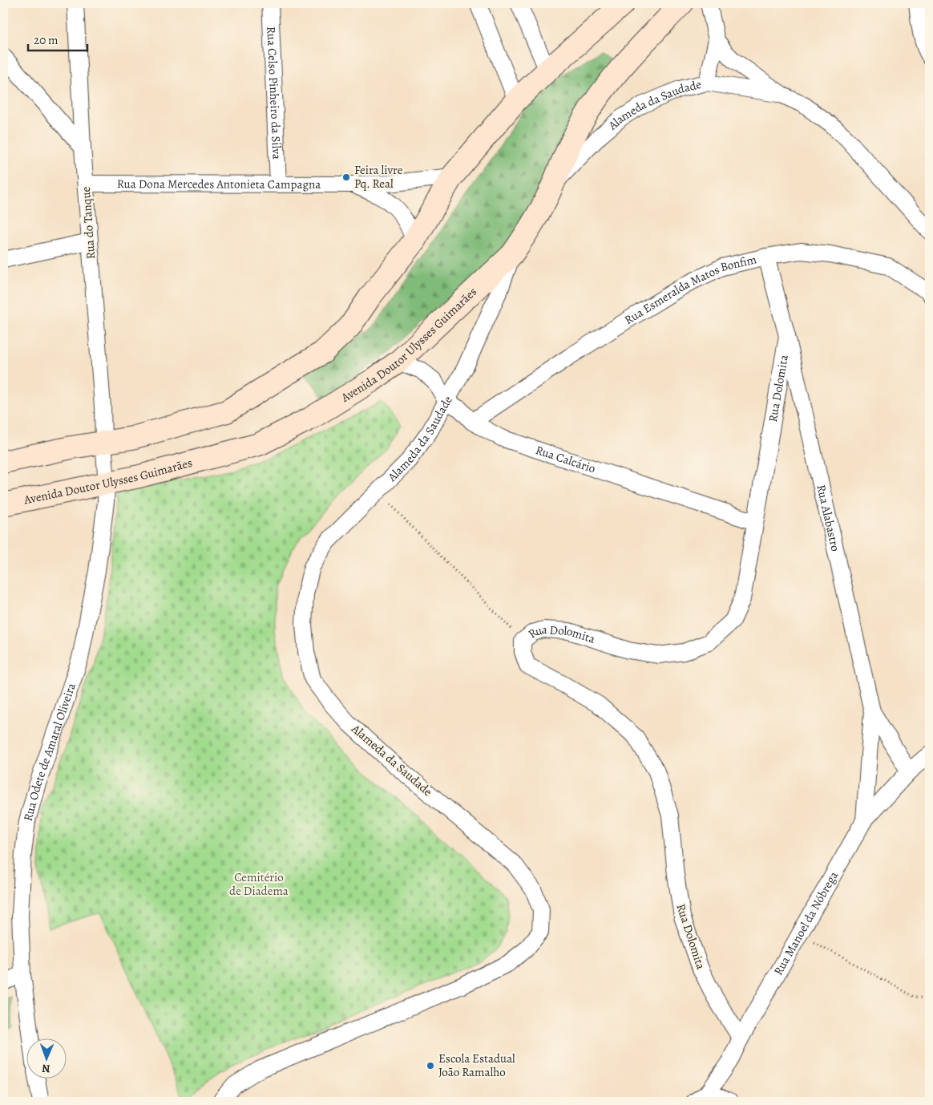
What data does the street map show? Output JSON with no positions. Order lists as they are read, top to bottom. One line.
{"streets":{"main road":["Avenida Doutor Ulysses Guimarães"],"street":["Rua Celso Pinheiro da Silva","Alameda da Saudade","Rua Dona Mercedes Antonieta Campagna","Rua do Tanque","Rua Esmeralda Matos Bonfim","Rua Dolomita","Rua Calcário","Rua Alabastro","Rua Odete de Amaral Oliveira","Rua Manoel da Nóbrega"]},"crossings":[["Rua Celso Pinheiro da Silva","Rua Dona Mercedes Antonieta Campagna"],["Alameda da Saudade","Avenida Doutor Ulysses Guimarães"],["Alameda da Saudade","Rua Calcário"],["Rua Dona Mercedes Antonieta Campagna","Rua do Tanque"],["Rua do Tanque","Rua Odete de Amaral Oliveira"],["Rua Esmeralda Matos Bonfim","Rua Calcário"],["Rua Esmeralda Matos Bonfim","Rua Alabastro"],["Avenida Doutor Ulysses Guimarães","Rua Calcário"],["Avenida Doutor Ulysses Guimarães","Rua Odete de Amaral Oliveira"],["Rua Dolomita","Rua Calcário"],["Rua Dolomita","Rua Alabastro"],["Rua Dolomita","Rua Manoel da Nóbrega"],["Rua Alabastro","Rua Manoel da Nóbrega"]],"parks":["Cemitério de Diadema"],"places":["Feira livre Pq. Real","Escola Estadual João Ramalho"],"scale_bar":"20 m","north":"bottom"}
